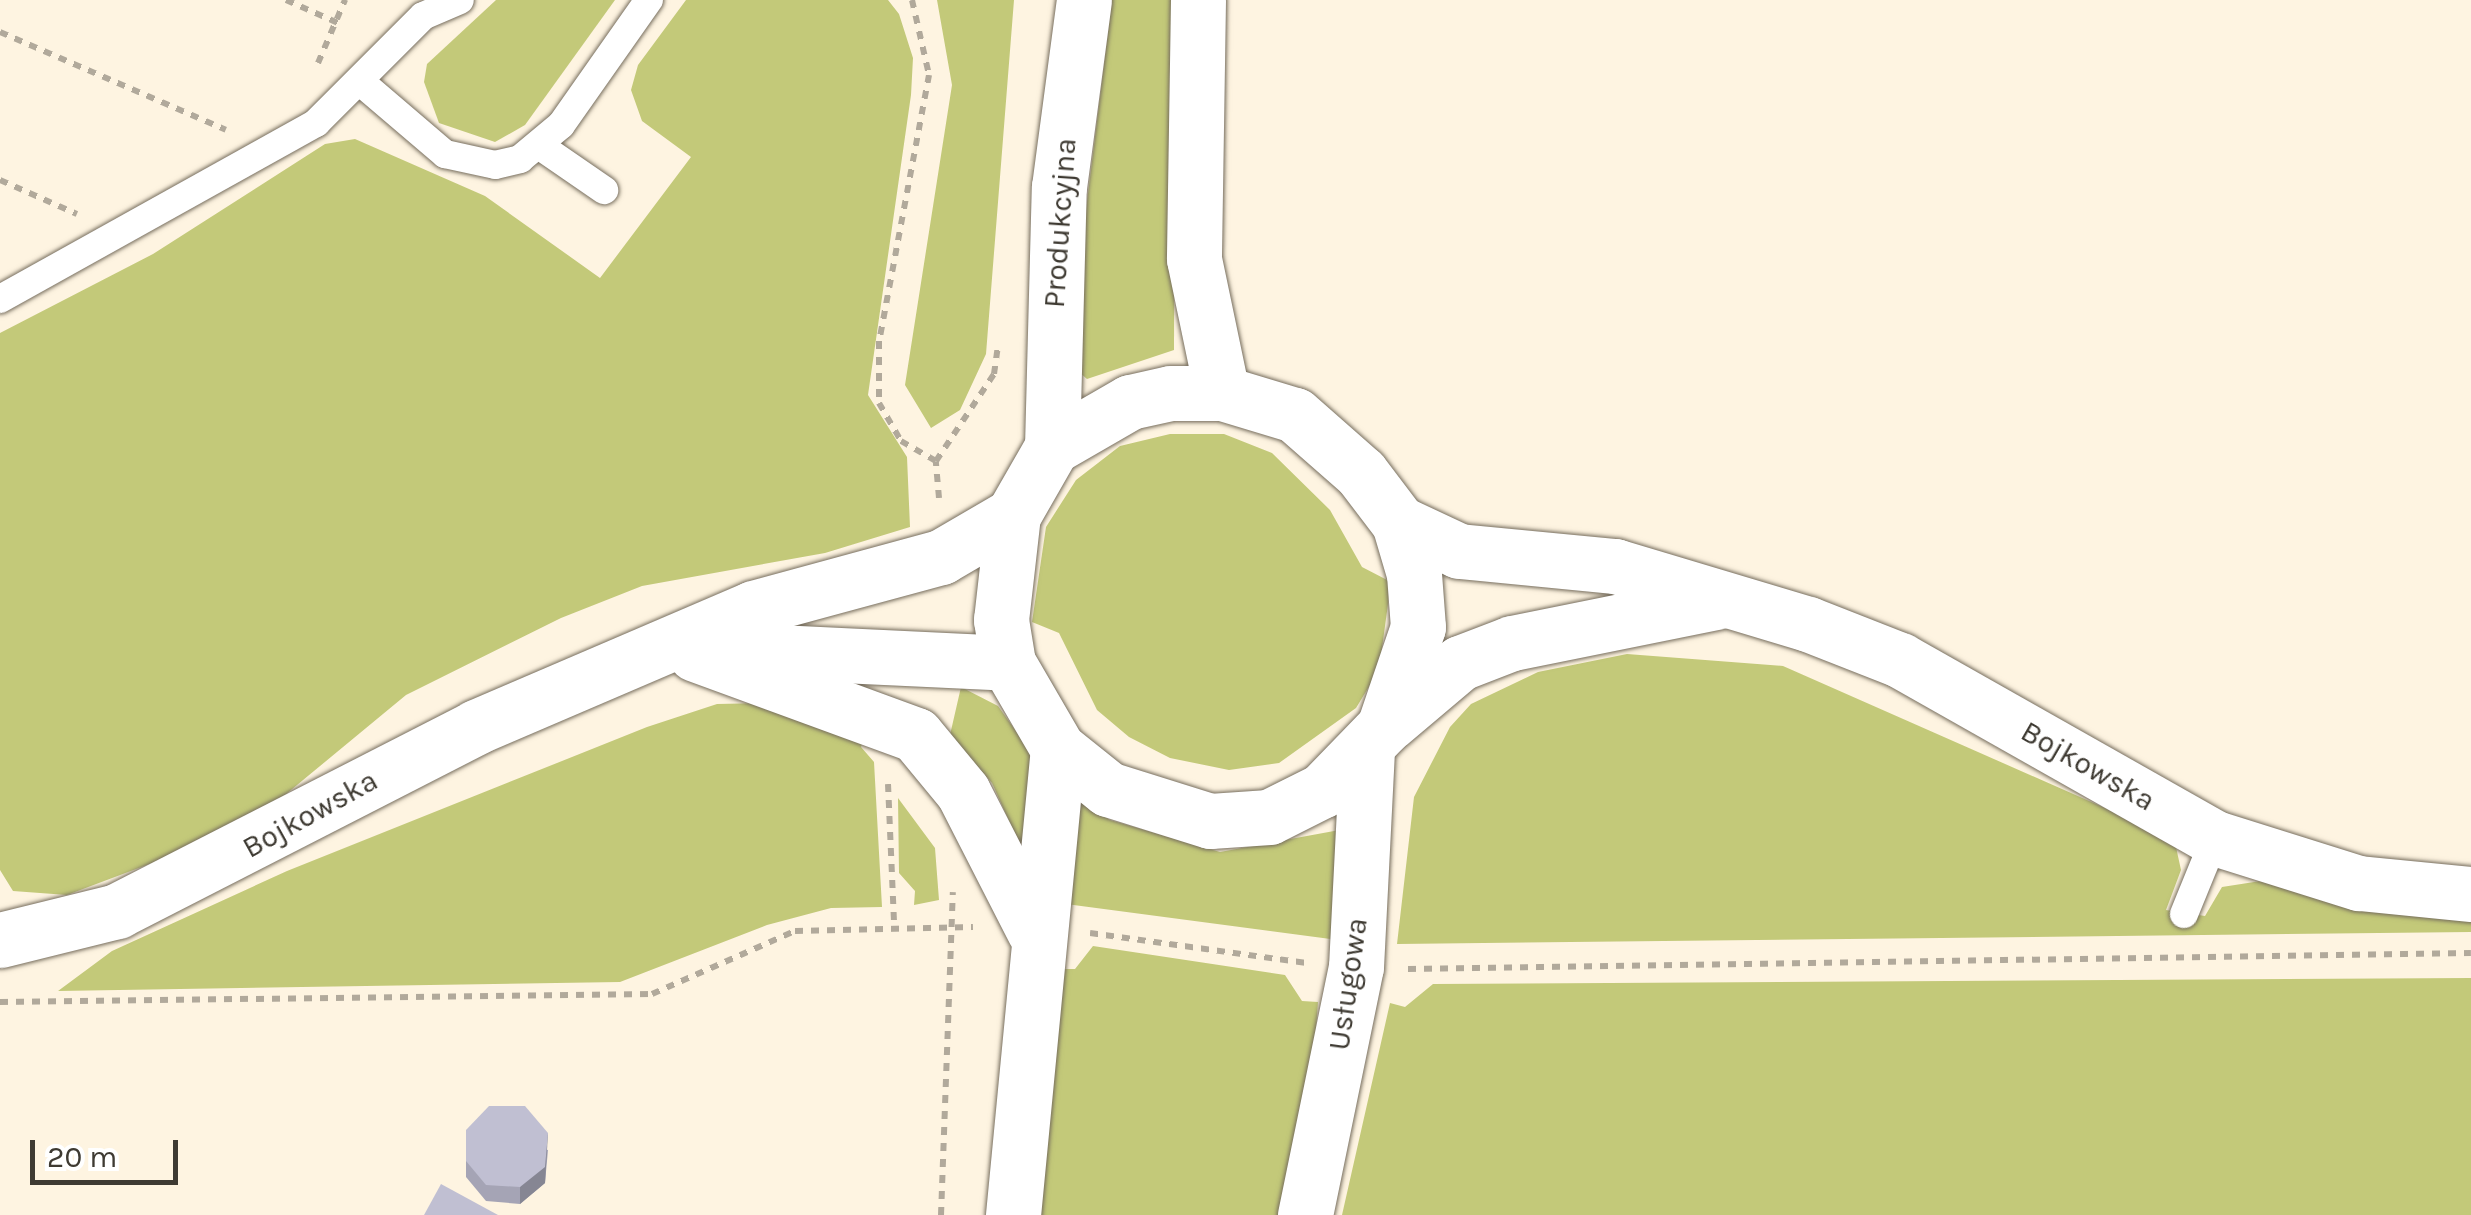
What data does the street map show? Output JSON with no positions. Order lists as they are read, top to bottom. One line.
{"streets":{"street":["Produkcyjna","Bojkowska","Usługowa"]},"crossings":[["Bojkowska","Usługowa"]],"scale_bar":"20 m"}
